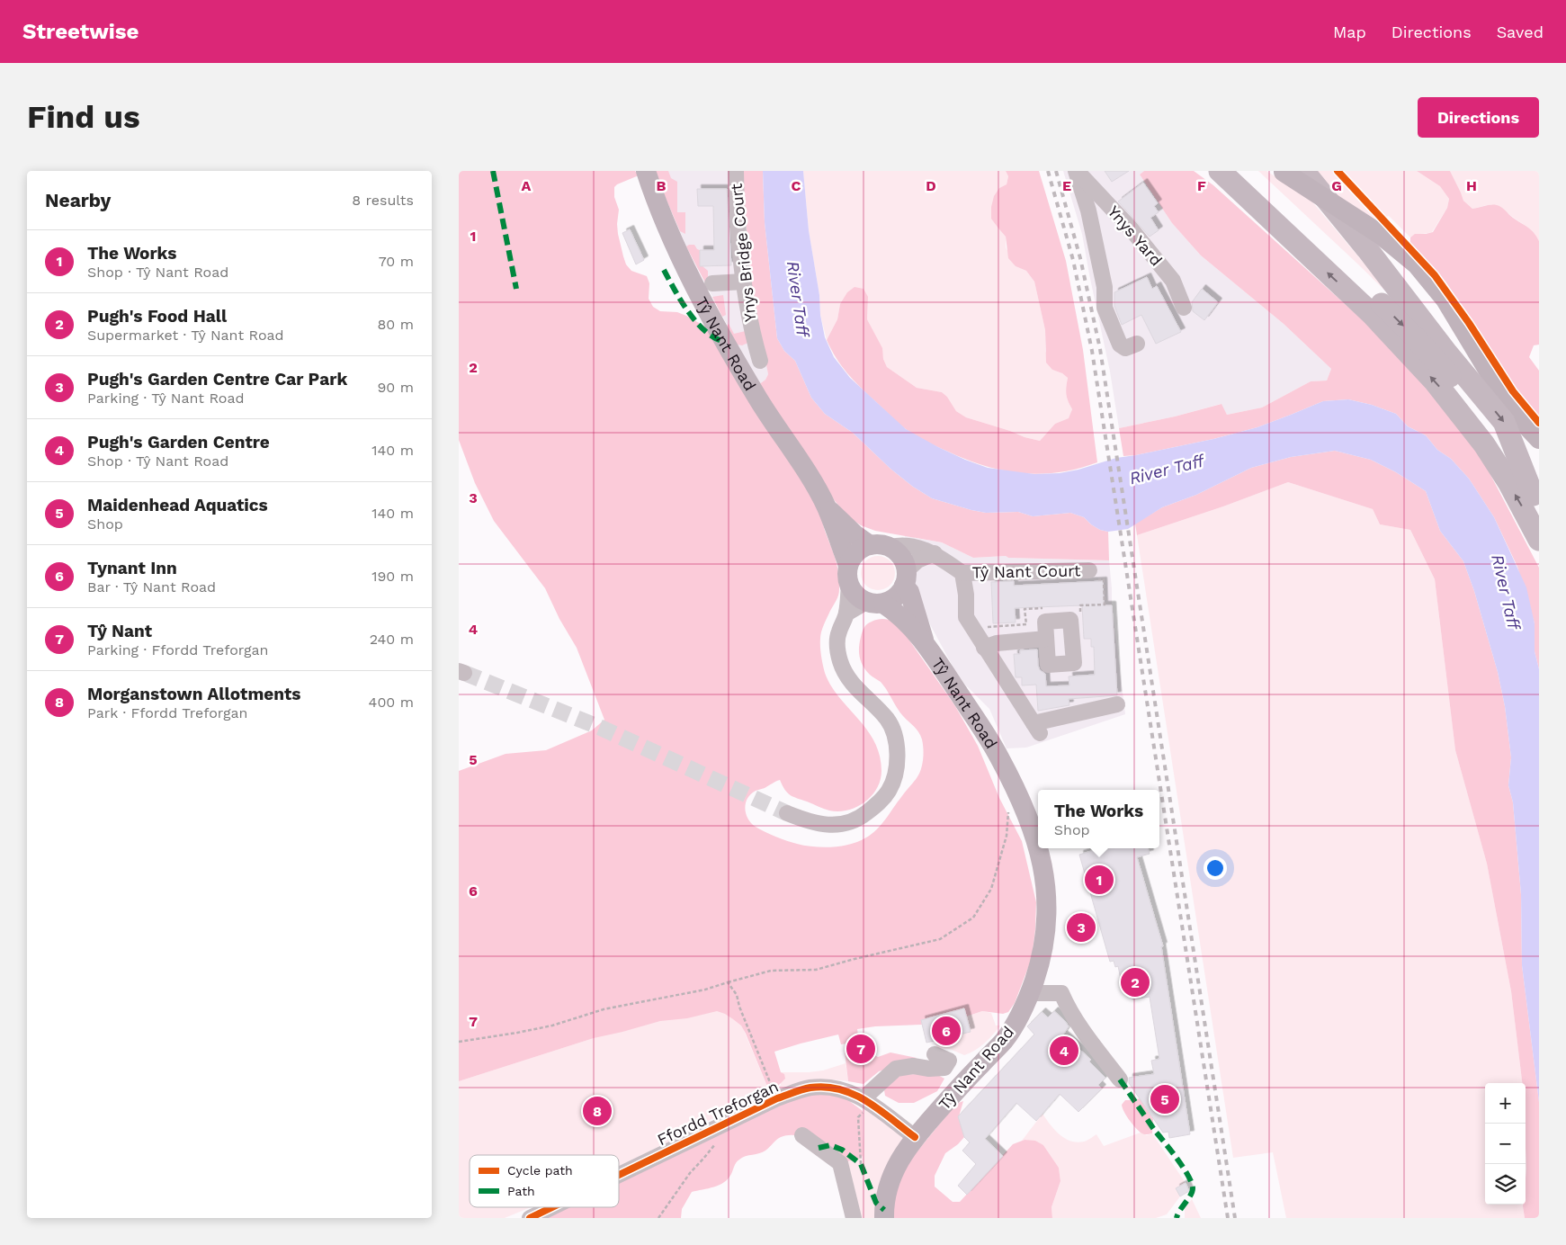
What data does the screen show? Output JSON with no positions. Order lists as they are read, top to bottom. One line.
{"streets":{"main road":["Tŷ Nant Road"],"street":["Ynys Yard","Ynys Bridge Court","Tŷ Nant Court","Ffordd Treforgan"]},"crossings":[["Tŷ Nant Road","Tŷ Nant Court"],["Tŷ Nant Road","Ffordd Treforgan"]],"water":["River Taff"],"legend":["Cycle path","Path"],"page":{"header":"Streetwise","nav":["Map","Directions","Saved"],"buttons":"Directions","title":"Find us","heading":["Nearby","8 results"],"list":[{"mark":"1","name":"The Works","note":"Shop · Tŷ Nant Road","value":"70 m"},{"mark":"2","name":"Pugh's Food Hall","note":"Supermarket · Tŷ Nant Road","value":"80 m"},{"mark":"3","name":"Pugh's Garden Centre Car Park","note":"Parking · Tŷ Nant Road","value":"90 m"},{"mark":"4","name":"Pugh's Garden Centre","note":"Shop · Tŷ Nant Road","value":"140 m"},{"mark":"5","name":"Maidenhead Aquatics","note":"Shop","value":"140 m"},{"mark":"6","name":"Tynant Inn","note":"Bar · Tŷ Nant Road","value":"190 m"},{"mark":"7","name":"Tŷ Nant","note":"Parking · Ffordd Treforgan","value":"240 m"},{"mark":"8","name":"Morganstown Allotments","note":"Park · Ffordd Treforgan","value":"400 m"}],"popup":["The Works","Shop"],"pins":["1","3","2","6","7","4","5","8"],"map_buttons":["+","−"]},"grid":{"columns":["A","B","C","D","E","F","G","H"],"rows":["1","2","3","4","5","6","7"]}}
